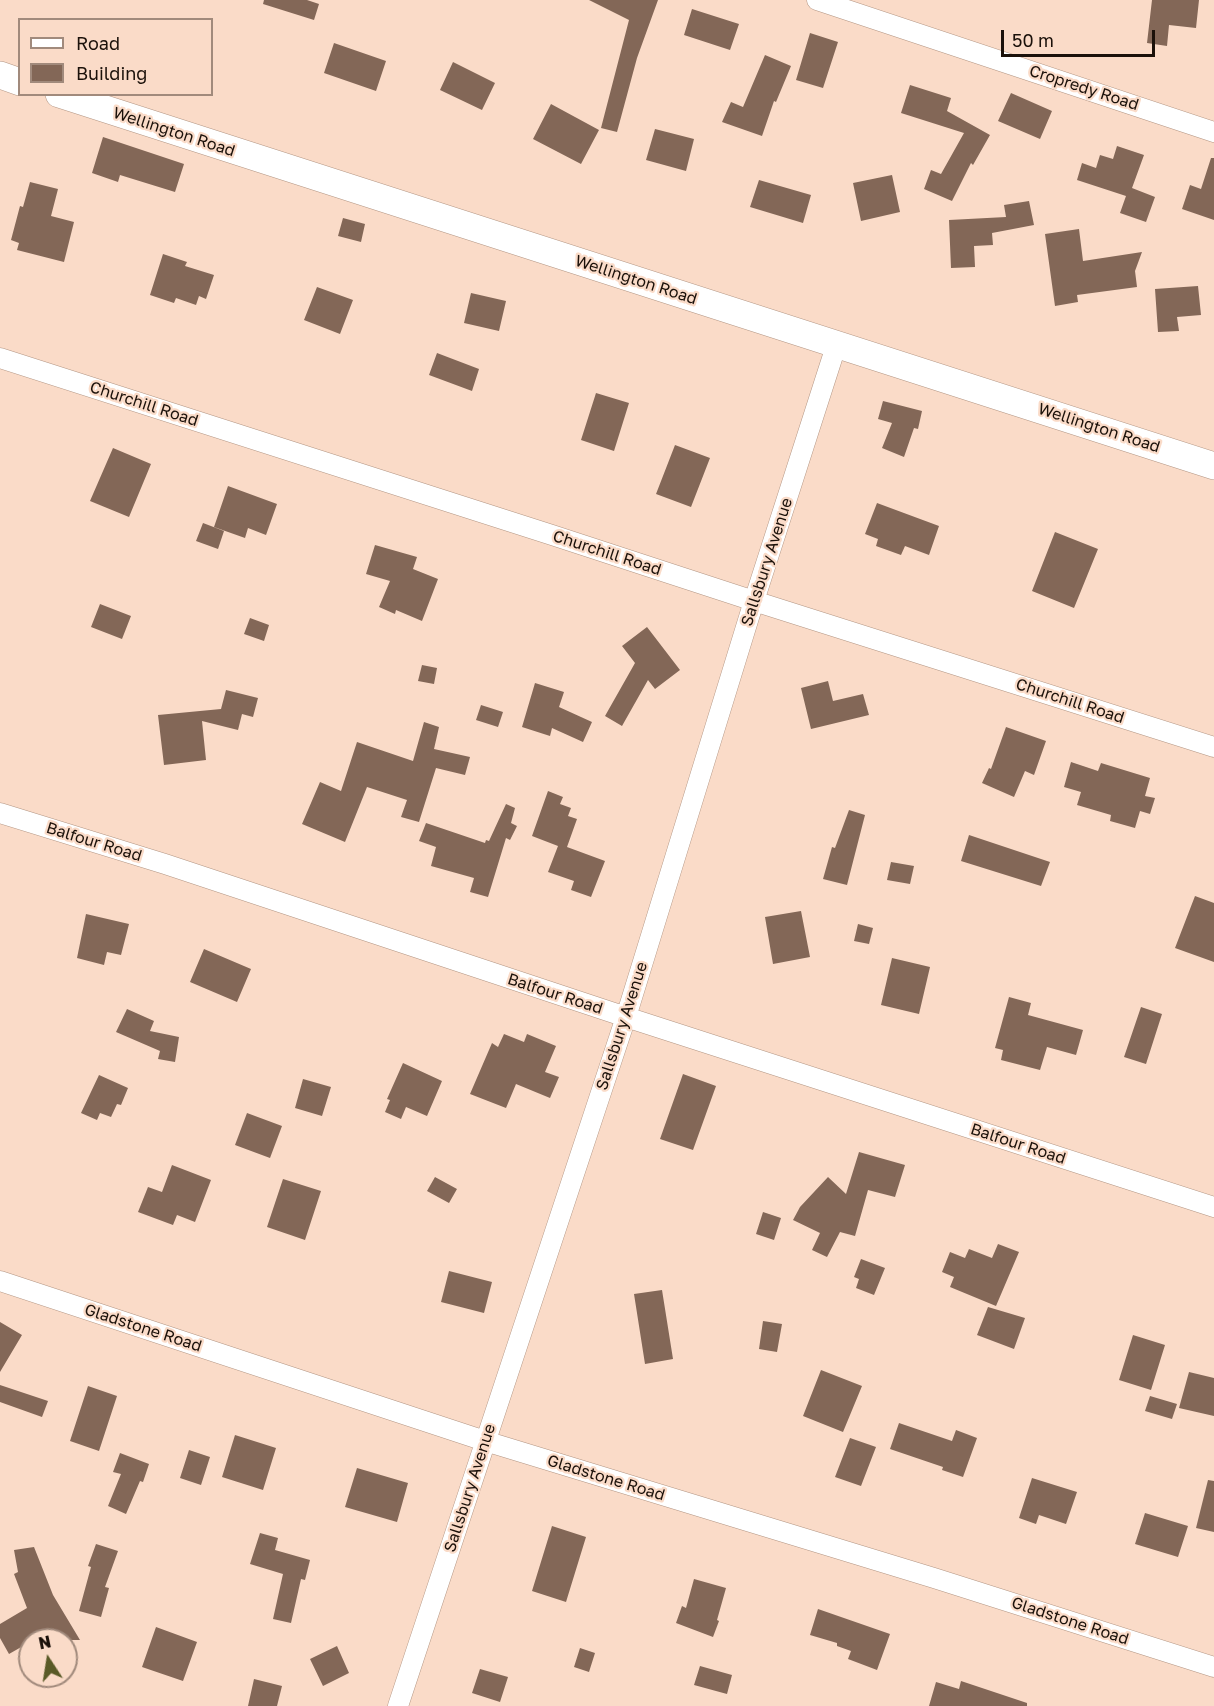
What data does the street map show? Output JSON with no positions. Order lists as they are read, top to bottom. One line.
{"streets":{"main road":["Wellington Road"],"street":["Cropredy Road","Churchill Road","Sallsbury Avenue","Balfour Road","Gladstone Road"]},"crossings":[["Wellington Road","Sallsbury Avenue"],["Churchill Road","Sallsbury Avenue"],["Sallsbury Avenue","Balfour Road"],["Sallsbury Avenue","Gladstone Road"]],"legend":["Road","Building"],"scale_bar":"50 m","north":"top"}
